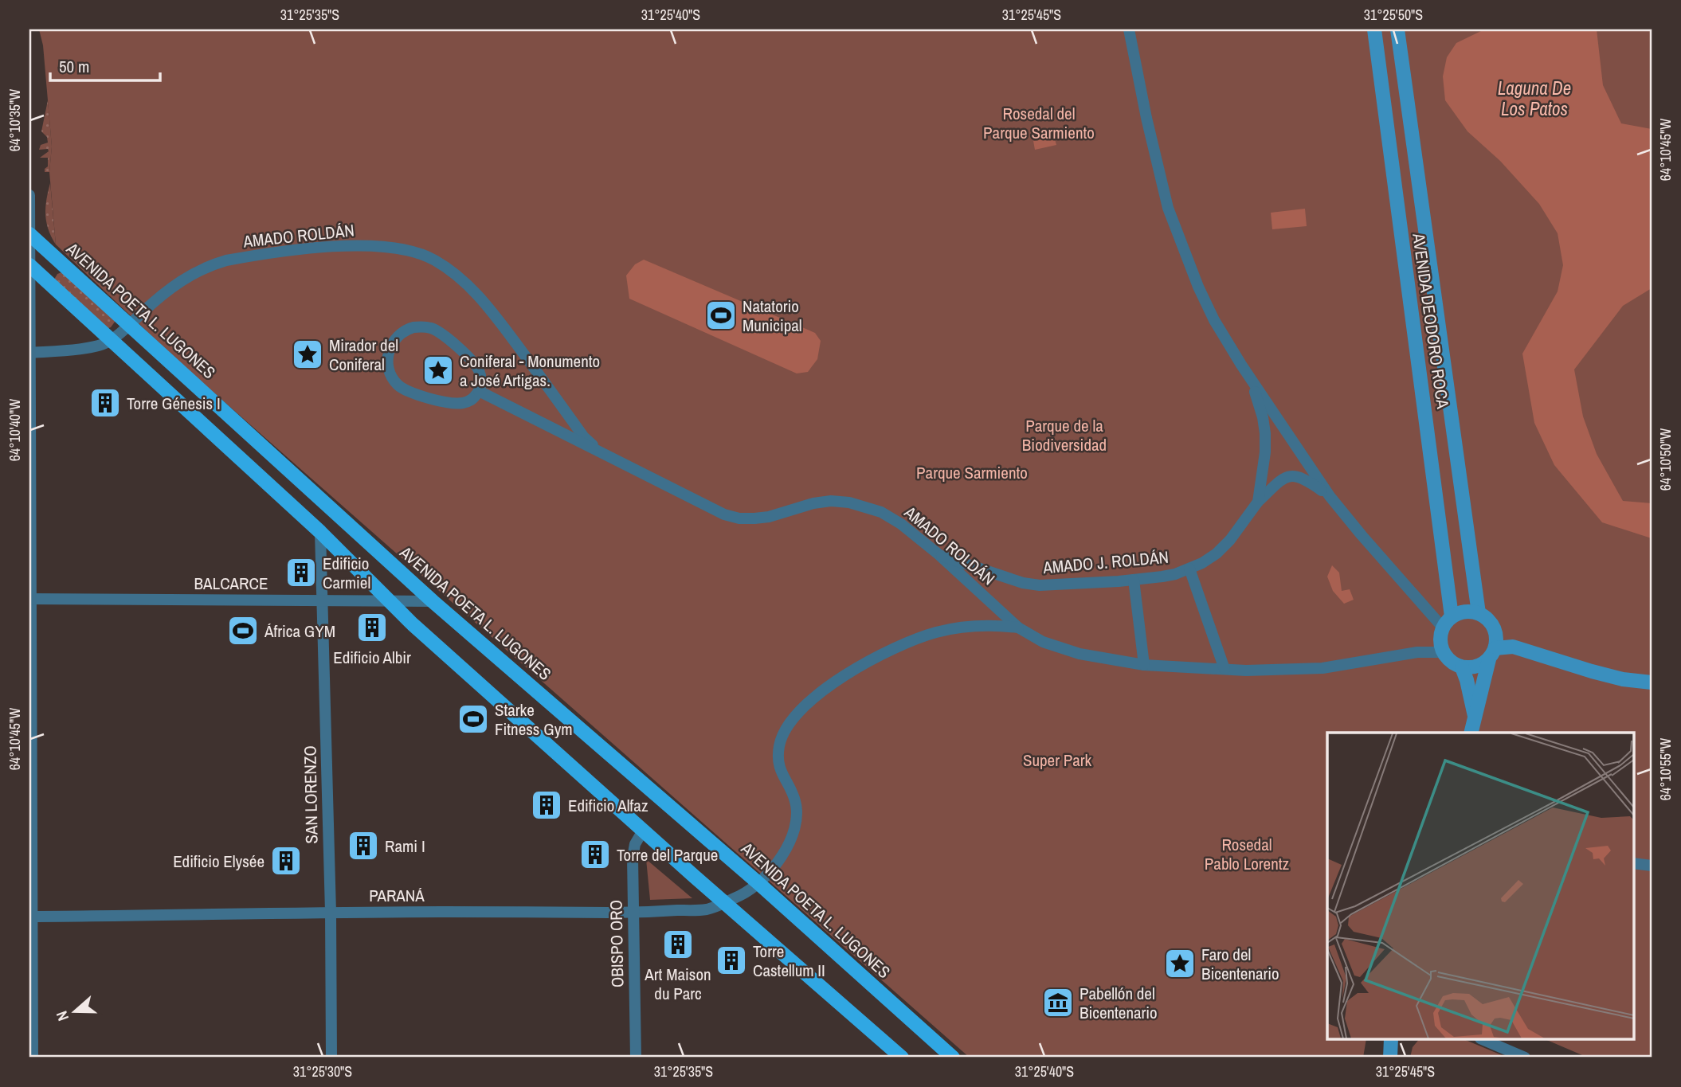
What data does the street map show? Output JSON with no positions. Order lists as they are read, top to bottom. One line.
{"streets":{"main road":["AVENIDA POETA L. LUGONES","AVENIDA DEODORO ROCA"],"street":["AMADO ROLDÁN","AMADO J. ROLDÁN","BALCARCE","SAN LORENZO","PARANÁ","OBISPO ORO"]},"crossings":[["AMADO ROLDÁN","AVENIDA POETA L. LUGONES"],["AMADO ROLDÁN","AMADO J. ROLDÁN"],["AMADO ROLDÁN","PARANÁ"],["AVENIDA POETA L. LUGONES","BALCARCE"],["AVENIDA POETA L. LUGONES","PARANÁ"],["BALCARCE","SAN LORENZO"],["SAN LORENZO","PARANÁ"],["PARANÁ","OBISPO ORO"]],"water":["Laguna De Los Patos"],"parks":["Rosedal del Parque Sarmiento","Parque de la Biodiversidad","Parque Sarmiento","Super Park","Rosedal Pablo Lorentz"],"places":{"sports":["Natatorio Municipal","África GYM","Starke Fitness Gym"],"place":["Mirador del Coniferal","Coniferal - Monumento a José Artigas.","Faro del Bicentenario"],"building":["Torre Génesis I","Edificio Carmiel","Edificio Albir","Edificio Alfaz","Rami I","Torre del Parque","Edificio Elysée","Art Maison du Parc","Torre Castellum II"],"museum":["Pabellón del Bicentenario"]},"scale_bar":"50 m","north":"left","coordinates":["31°25'35\"S","31°25'40\"S","31°25'45\"S","31°25'50\"S","64°10'35\"W","64°10'45\"W","64°10'40\"W","64°10'50\"W","64°10'55\"W","31°25'30\"S"]}
